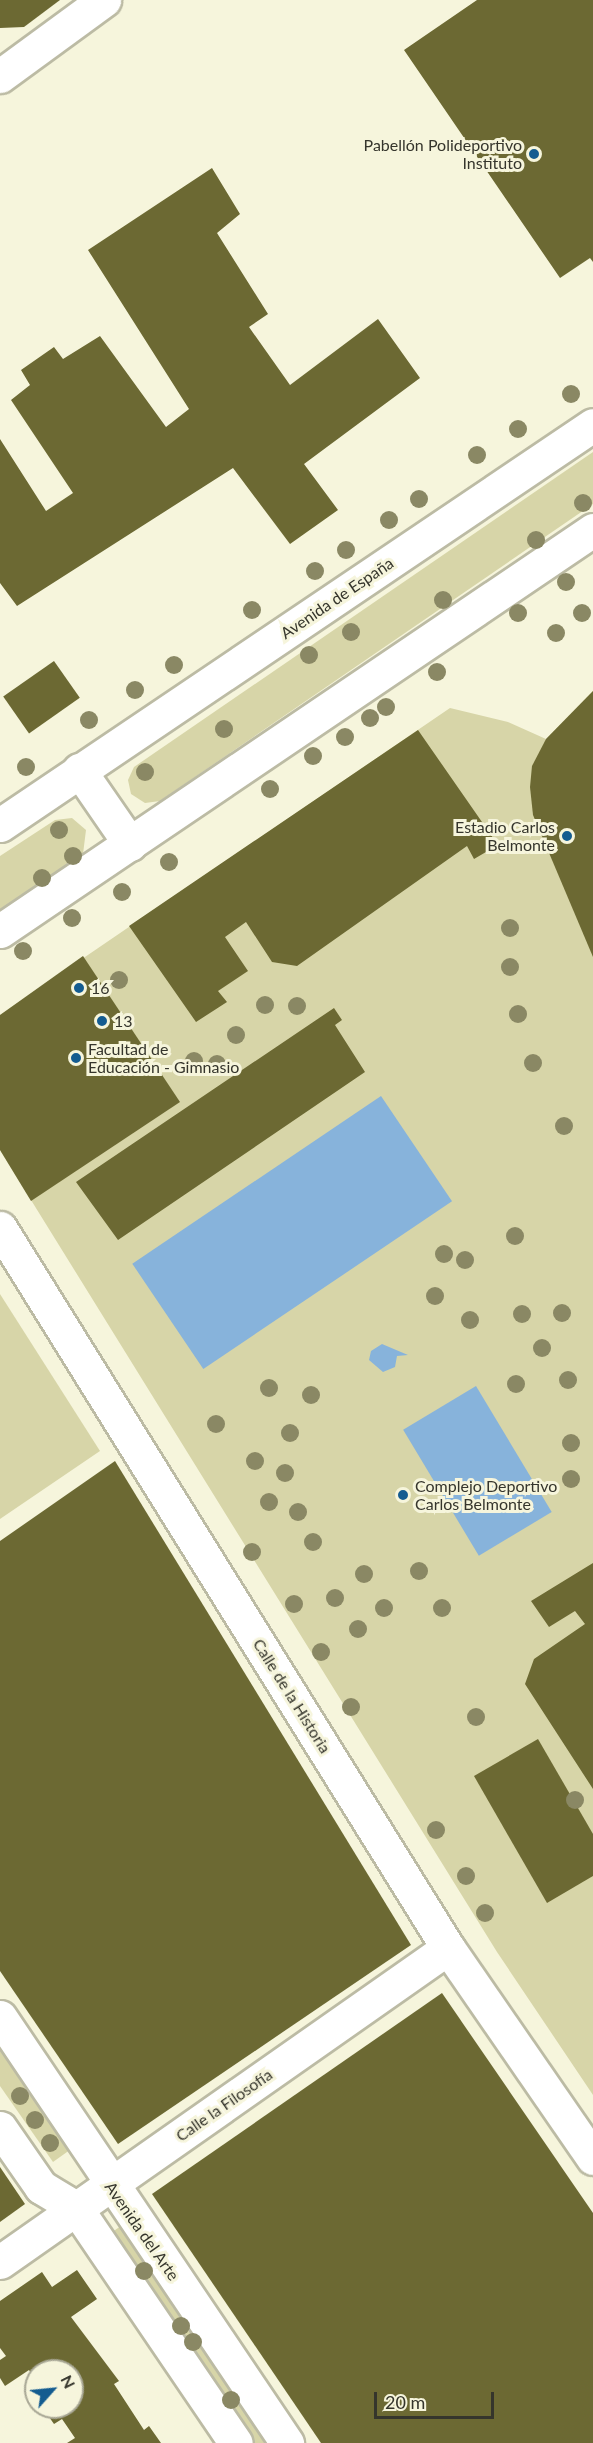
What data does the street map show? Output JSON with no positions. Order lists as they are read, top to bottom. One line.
{"streets":{"street":["Avenida de España","Calle de la Historia","Calle la Filosofía","Avenida del Arte"]},"crossings":[["Calle de la Historia","Calle la Filosofía"],["Calle la Filosofía","Avenida del Arte"]],"places":["Pabellón Polideportivo Instituto","Estadio Carlos Belmonte","16","13","Facultad de Educación - Gimnasio","Complejo Deportivo Carlos Belmonte"],"scale_bar":"20 m","north":"top right"}
